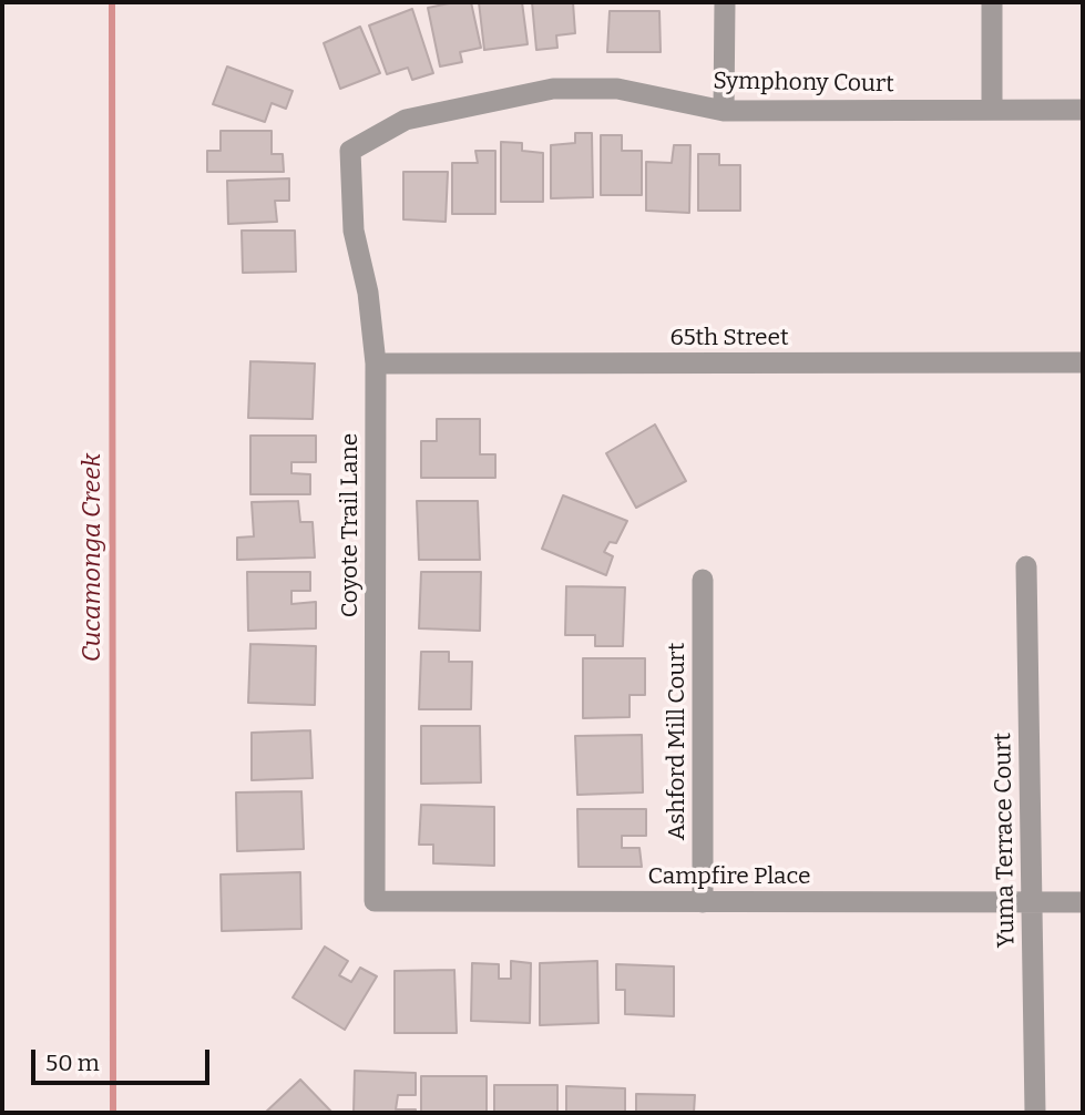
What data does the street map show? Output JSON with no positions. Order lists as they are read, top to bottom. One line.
{"streets":{"street":["Symphony Court","65th Street","Coyote Trail Lane","Ashford Mill Court","Yuma Terrace Court","Campfire Place"]},"crossings":[["Symphony Court","Coyote Trail Lane"],["65th Street","Coyote Trail Lane"],["Coyote Trail Lane","Campfire Place"],["Ashford Mill Court","Campfire Place"],["Yuma Terrace Court","Campfire Place"]],"water":["Cucamonga Creek"],"scale_bar":"50 m"}
